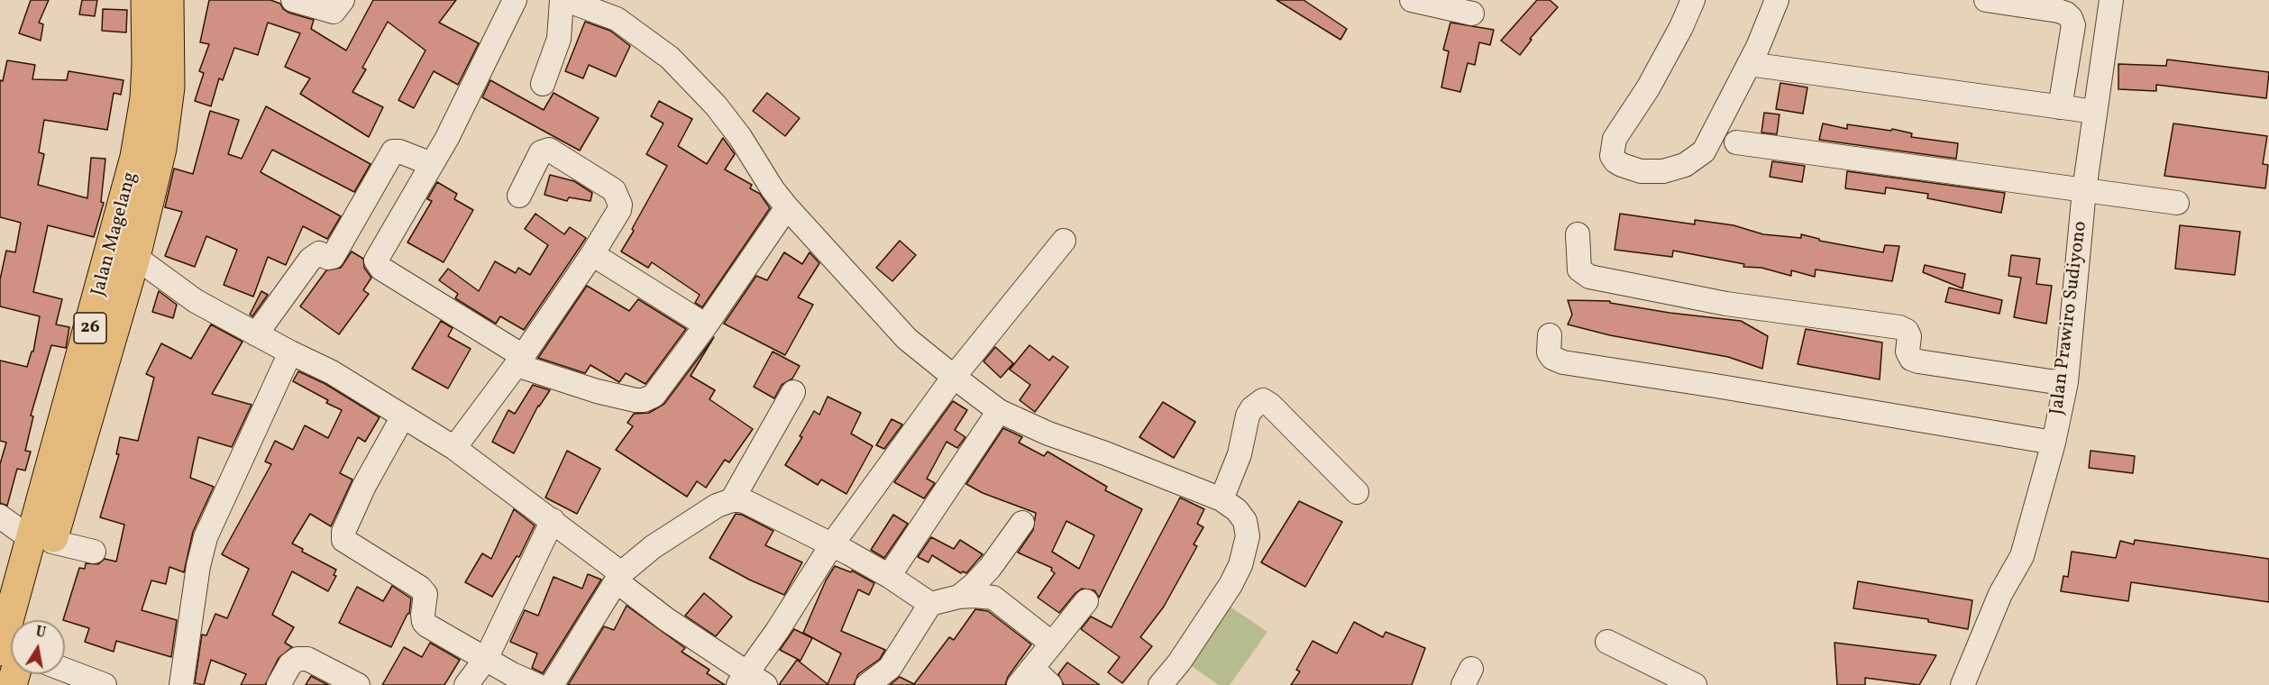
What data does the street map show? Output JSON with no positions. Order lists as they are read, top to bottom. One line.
{"streets":{"highway":["Jalan Magelang","26"],"street":["Jalan Prawiro Sudiyono"]},"north":"top"}
